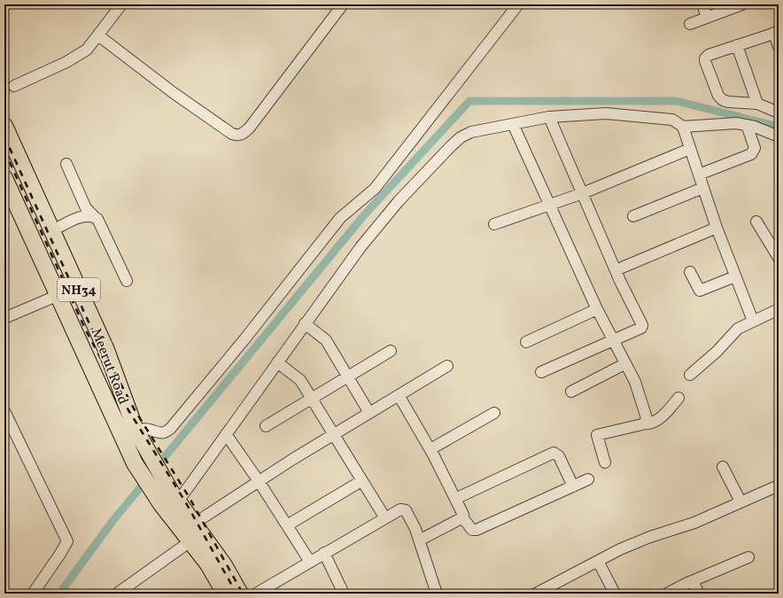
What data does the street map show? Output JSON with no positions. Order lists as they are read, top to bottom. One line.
{"streets":{"highway":["NH34","Meerut Road"]}}
